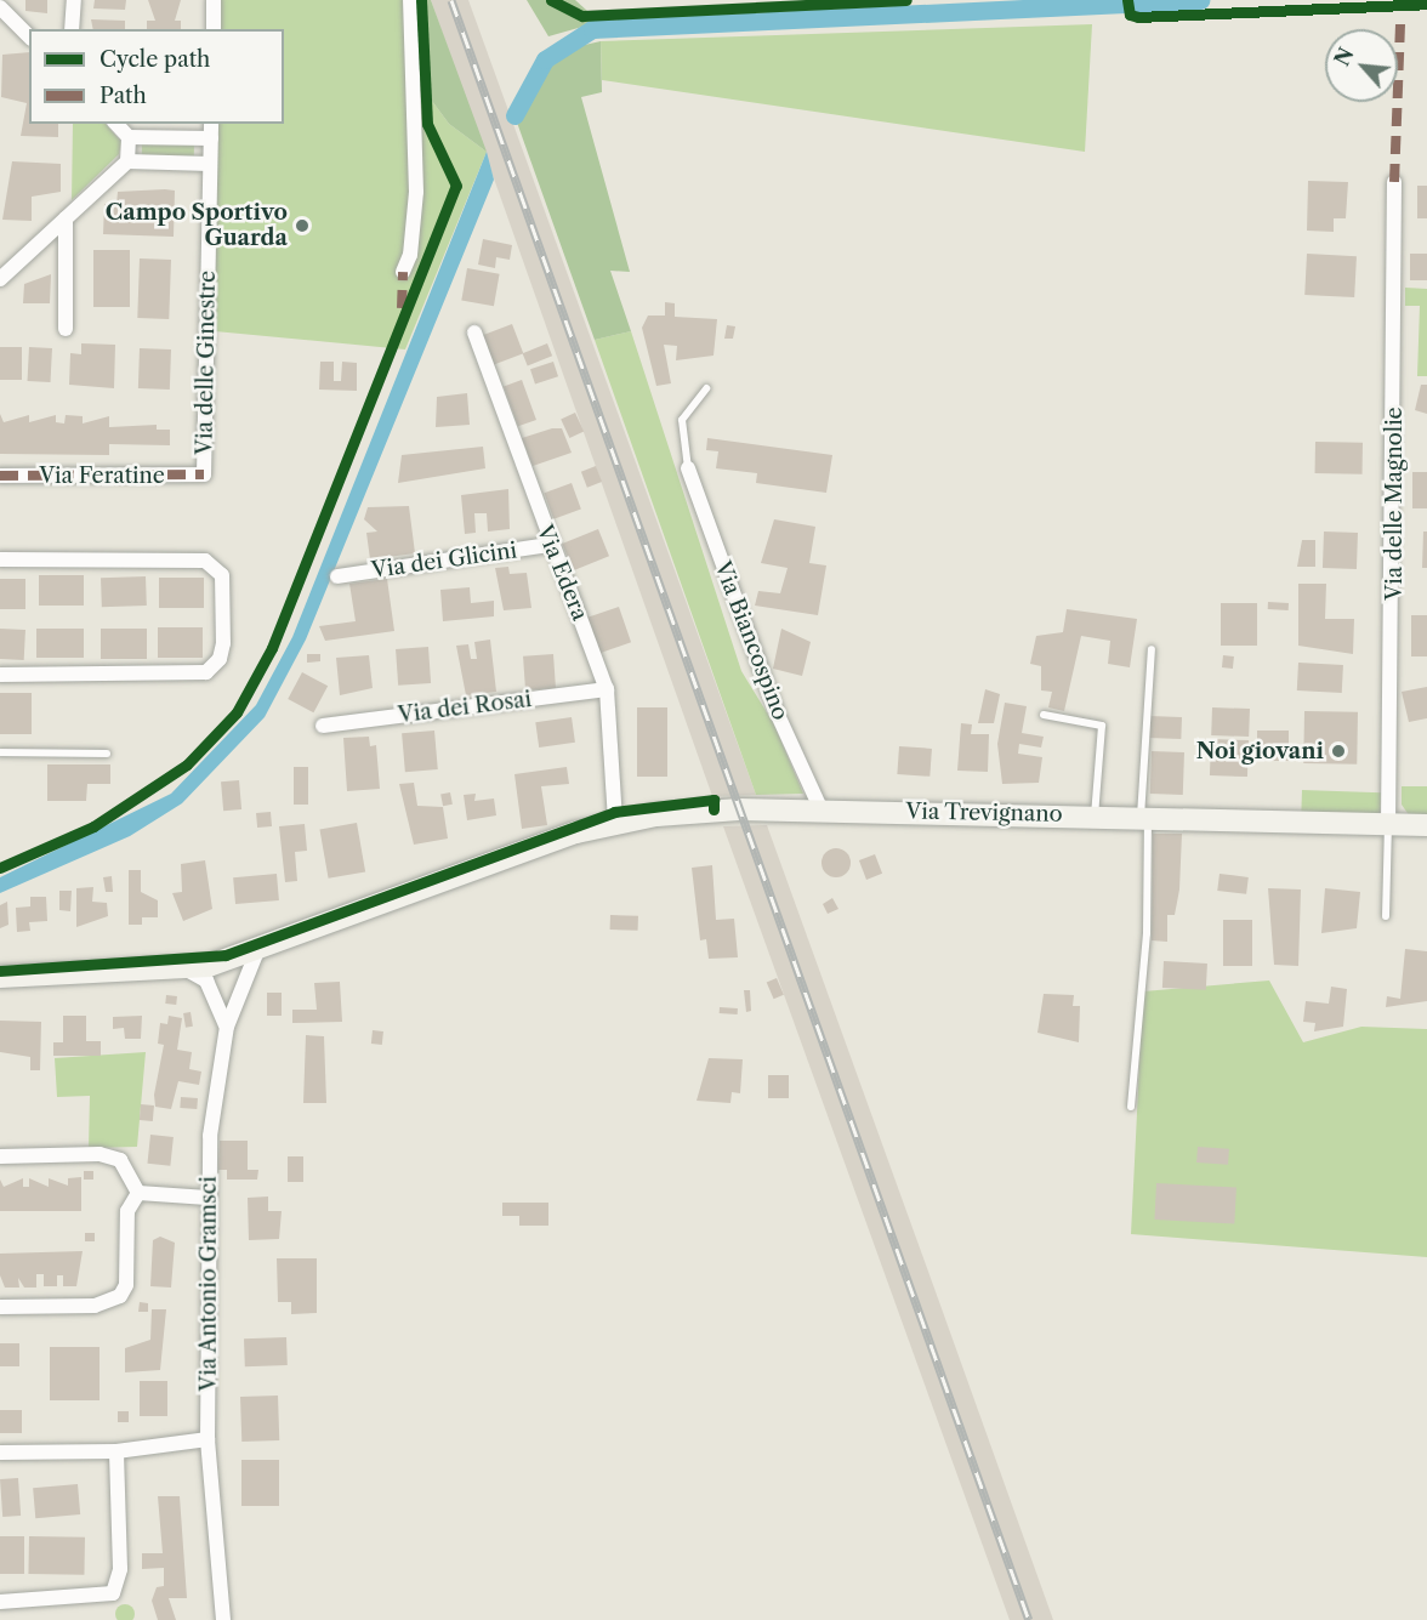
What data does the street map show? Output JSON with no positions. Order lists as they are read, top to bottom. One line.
{"streets":{"main road":["Via Trevignano"],"street":["Via delle Ginestre","Via Feratine","Via delle Magnolie","Via dei Glicini","Via Edera","Via Biancospino","Via dei Rosai","Via Antonio Gramsci"]},"crossings":[["Via delle Ginestre","Via Feratine"],["Via delle Magnolie","Via Trevignano"],["Via dei Glicini","Via Edera"],["Via Edera","Via dei Rosai"],["Via Edera","Via Trevignano"],["Via Biancospino","Via Trevignano"],["Via Trevignano","Via Antonio Gramsci"]],"places":["Campo Sportivo Guarda","Noi giovani"],"legend":["Cycle path","Path"],"north":"top left"}
